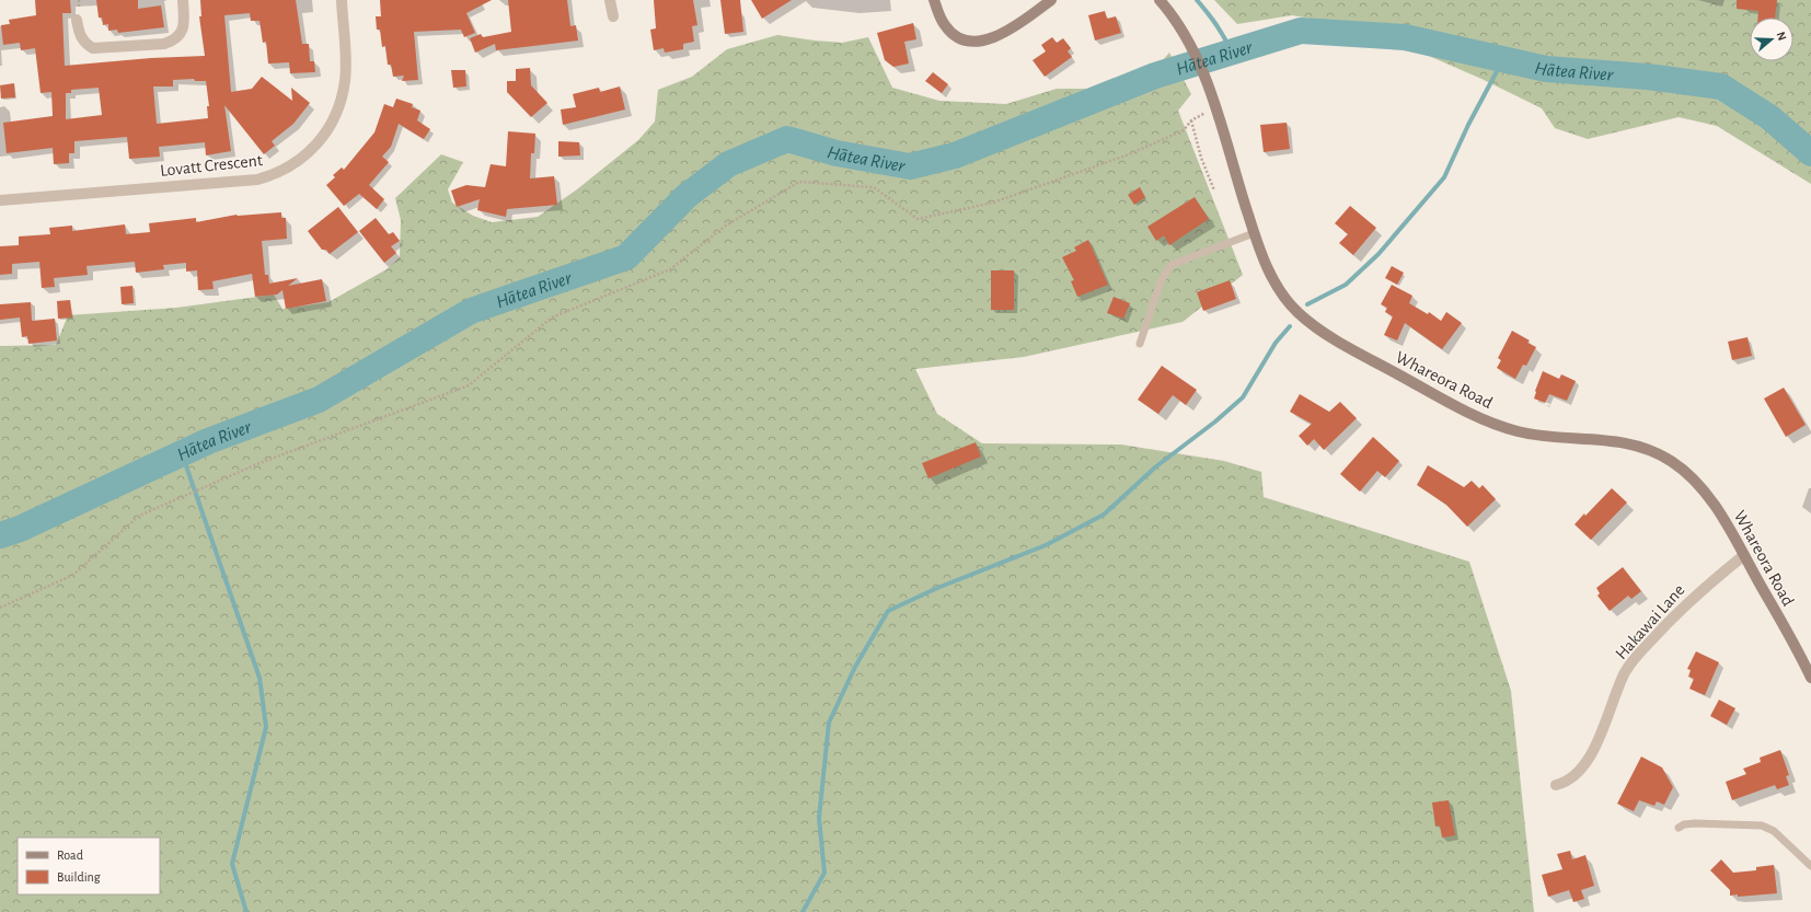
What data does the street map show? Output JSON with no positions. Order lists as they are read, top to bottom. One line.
{"streets":{"street":["Lovatt Crescent","Whareora Road","Hakawai Lane"]},"crossings":[["Whareora Road","Hakawai Lane"]],"water":["Hātea River"],"legend":["Road","Building"],"north":"right"}
